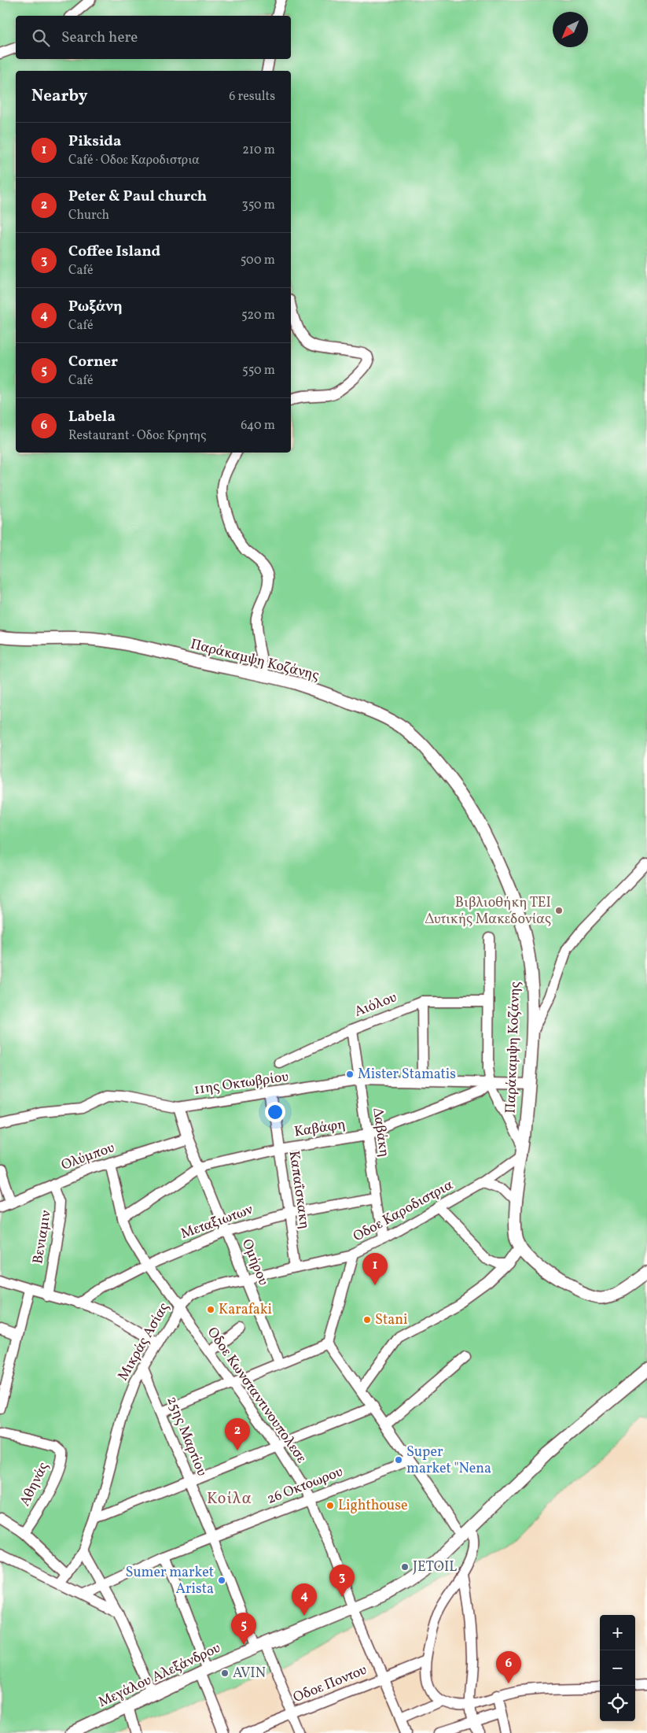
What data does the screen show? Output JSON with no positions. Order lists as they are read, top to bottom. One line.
{"streets":{"main road":["Παράκαμψη Κοζάνης","Μεγάλου Αλεξάνδρου"],"street":["Αιόλου","11ης Οκτωβρίου","Καβάφη","Δαβάκη","Ολύμπου","Καπαΐσκακη","Oδοε Καροδιστρια","Μεταξιωτων","Βενιαμιν","Ομήρου","Μικράς Ασίας","Oδοε Κωνσταντινουπολεσε","25ης Μαρτίου","Αθηνάς","26 Οκτοωρου","Oδοε Ποντου"]},"crossings":[["Παράκαμψη Κοζάνης","Oδοε Καροδιστρια"],["Αιόλου","Δαβάκη"],["11ης Οκτωβρίου","Καβάφη"],["11ης Οκτωβρίου","Δαβάκη"],["11ης Οκτωβρίου","Καπαΐσκακη"],["11ης Οκτωβρίου","Ομήρου"],["Καβάφη","Δαβάκη"],["Καβάφη","Καπαΐσκακη"],["Καβάφη","Ομήρου"],["Καβάφη","Oδοε Κωνσταντινουπολεσε"],["Δαβάκη","Oδοε Καροδιστρια"],["Δαβάκη","Μεταξιωτων"],["Ολύμπου","Βενιαμιν"],["Ολύμπου","Ομήρου"],["Ολύμπου","Oδοε Κωνσταντινουπολεσε"],["Καπαΐσκακη","Μεταξιωτων"],["Καπαΐσκακη","Μικράς Ασίας"],["Oδοε Καροδιστρια","Μικράς Ασίας"],["Μεταξιωτων","Ομήρου"],["Μεταξιωτων","Oδοε Κωνσταντινουπολεσε"],["Ομήρου","Μικράς Ασίας"],["Μικράς Ασίας","Oδοε Κωνσταντινουπολεσε"],["Μικράς Ασίας","25ης Μαρτίου"],["Oδοε Κωνσταντινουπολεσε","26 Οκτοωρου"],["Oδοε Κωνσταντινουπολεσε","Μεγάλου Αλεξάνδρου"],["Oδοε Κωνσταντινουπολεσε","Oδοε Ποντου"],["25ης Μαρτίου","26 Οκτοωρου"],["25ης Μαρτίου","Μεγάλου Αλεξάνδρου"],["25ης Μαρτίου","Oδοε Ποντου"]],"districts":["Κοίλα"],"places":["Βιβλιοθήκη ΤΕΙ Δυτικής Μακεδονίας","Mister Stamatis","Karafaki","Stani","Super market \"Nena","Lighthouse","JETOIL","Sumer market Arista","AVIN"],"north":"bottom left","page":{"search":"Search here","heading":["Nearby","6 results"],"list":[{"mark":"1","name":"Piksida","note":"Café · Oδοε Καροδιστρια","value":"210 m"},{"mark":"2","name":"Peter & Paul church","note":"Church","value":"350 m"},{"mark":"3","name":"Coffee Island","note":"Café","value":"500 m"},{"mark":"4","name":"Ρωξάνη","note":"Café","value":"520 m"},{"mark":"5","name":"Corner","note":"Café","value":"550 m"},{"mark":"6","name":"Labela","note":"Restaurant · Oδοε Κρητης","value":"640 m"}],"pins":["1","2","3","4","5","6"],"map_buttons":["+","−"]}}
